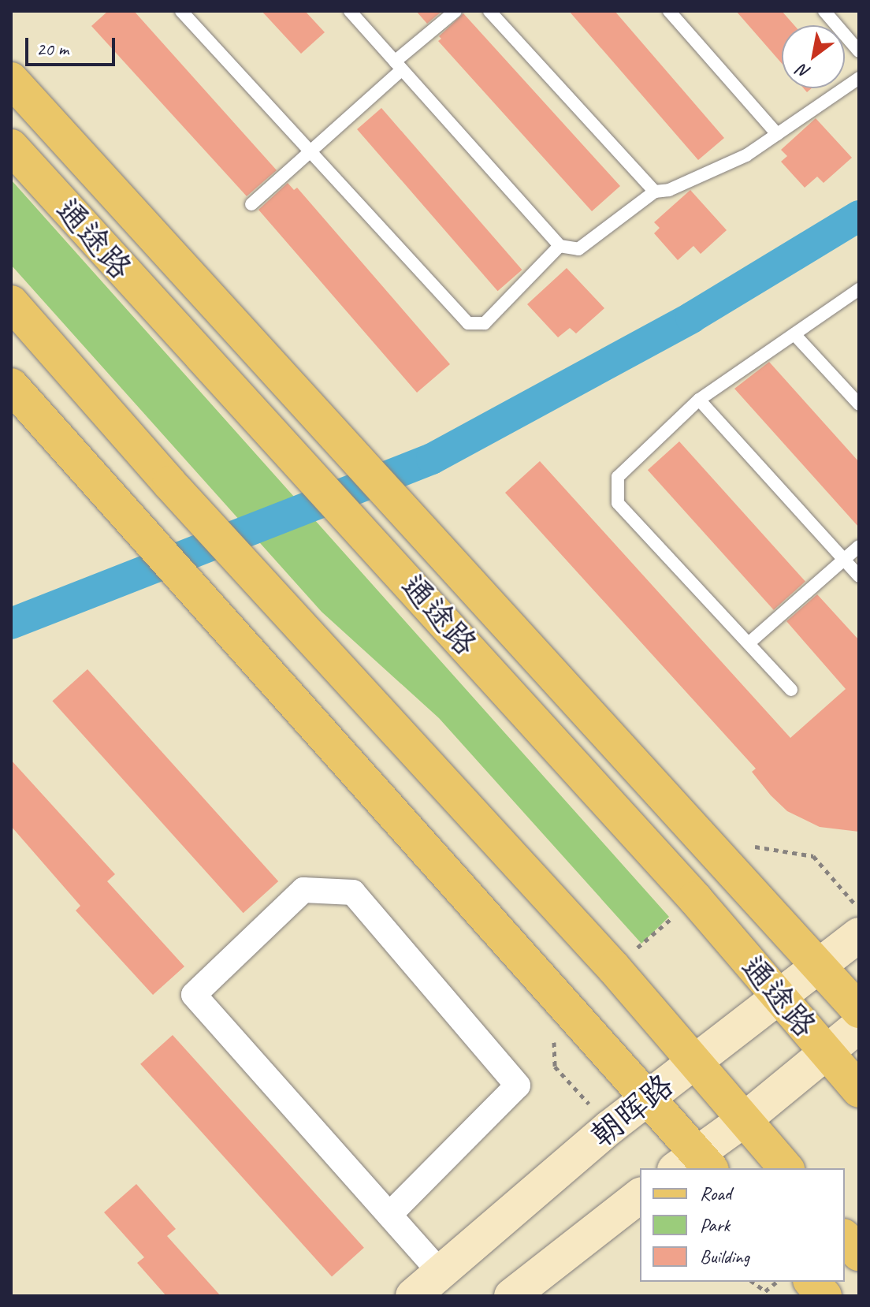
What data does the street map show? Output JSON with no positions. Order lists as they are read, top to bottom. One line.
{"streets":{"main road":["通途路","朝晖路"]},"crossings":[["通途路","朝晖路"]],"legend":["Road","Park","Building"],"scale_bar":"20 m","north":"bottom left"}
